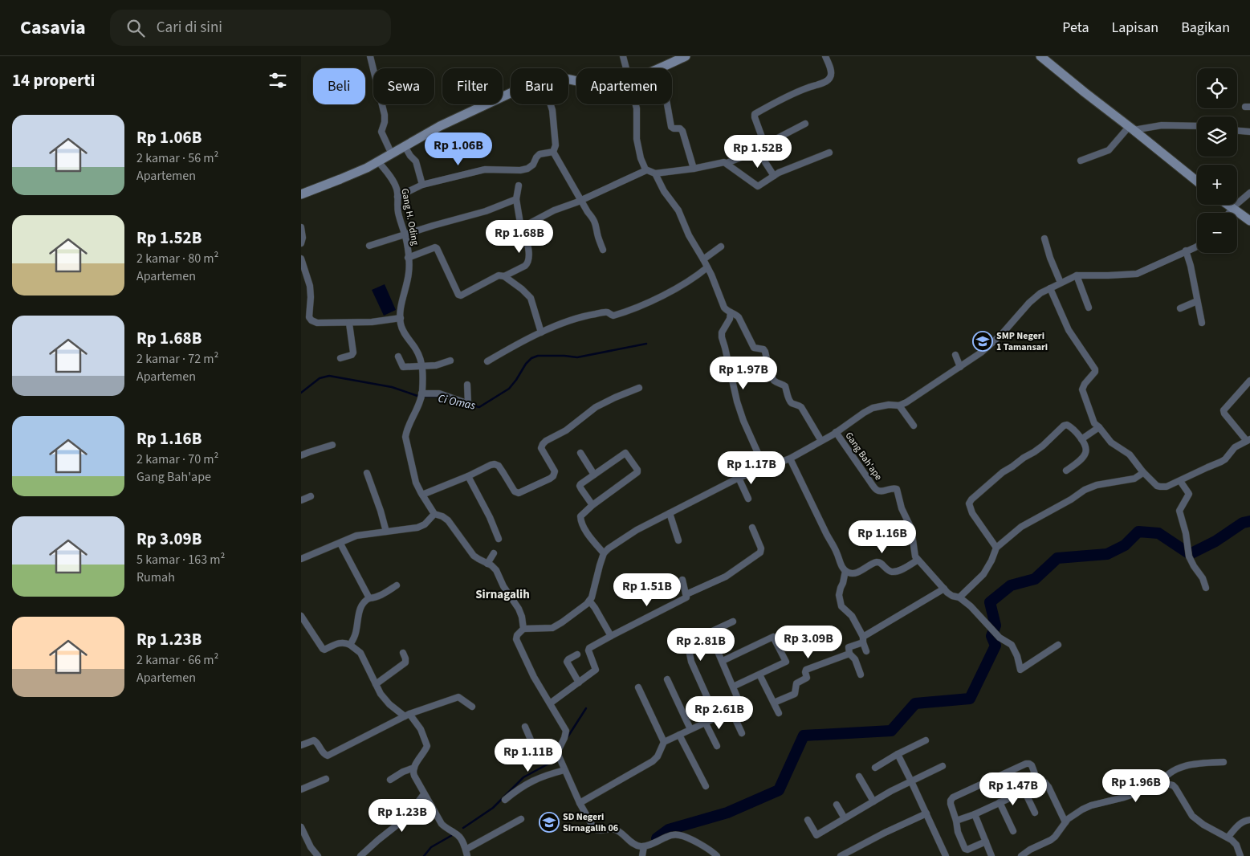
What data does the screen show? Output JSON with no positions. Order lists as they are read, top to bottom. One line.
{"streets":{"street":["Gang H. Oding","Gang Bah'ape"]},"districts":["Sirnagalih"],"water":["Ci Omas"],"places":{"school or university":["SMP Negeri 1 Tamansari","SD Negeri Sirnagalih 06"]},"page":{"header":"Casavia","search":"Cari di sini","nav":["Peta","Lapisan","Bagikan"],"heading":"14 properti","map_buttons":["+","−"],"chip":["Beli","Sewa","Filter","Baru","Apartemen"],"list":[{"name":"Rp 1.06B","note":"2 kamar · 56 m² · Apartemen"},{"name":"Rp 1.52B","note":"2 kamar · 80 m² · Apartemen"},{"name":"Rp 1.68B","note":"2 kamar · 72 m² · Apartemen"},{"name":"Rp 1.16B","note":"2 kamar · 70 m² · Gang Bah'ape"},{"name":"Rp 3.09B","note":"5 kamar · 163 m² · Rumah"},{"name":"Rp 1.23B","note":"2 kamar · 66 m² · Apartemen"}],"price":["Rp 1.06B","Rp 1.52B","Rp 1.68B","Rp 1.97B","Rp 1.17B","Rp 1.16B","Rp 1.51B","Rp 3.09B","Rp 2.81B","Rp 2.61B","Rp 1.11B","Rp 1.96B","Rp 1.47B","Rp 1.23B"]}}
